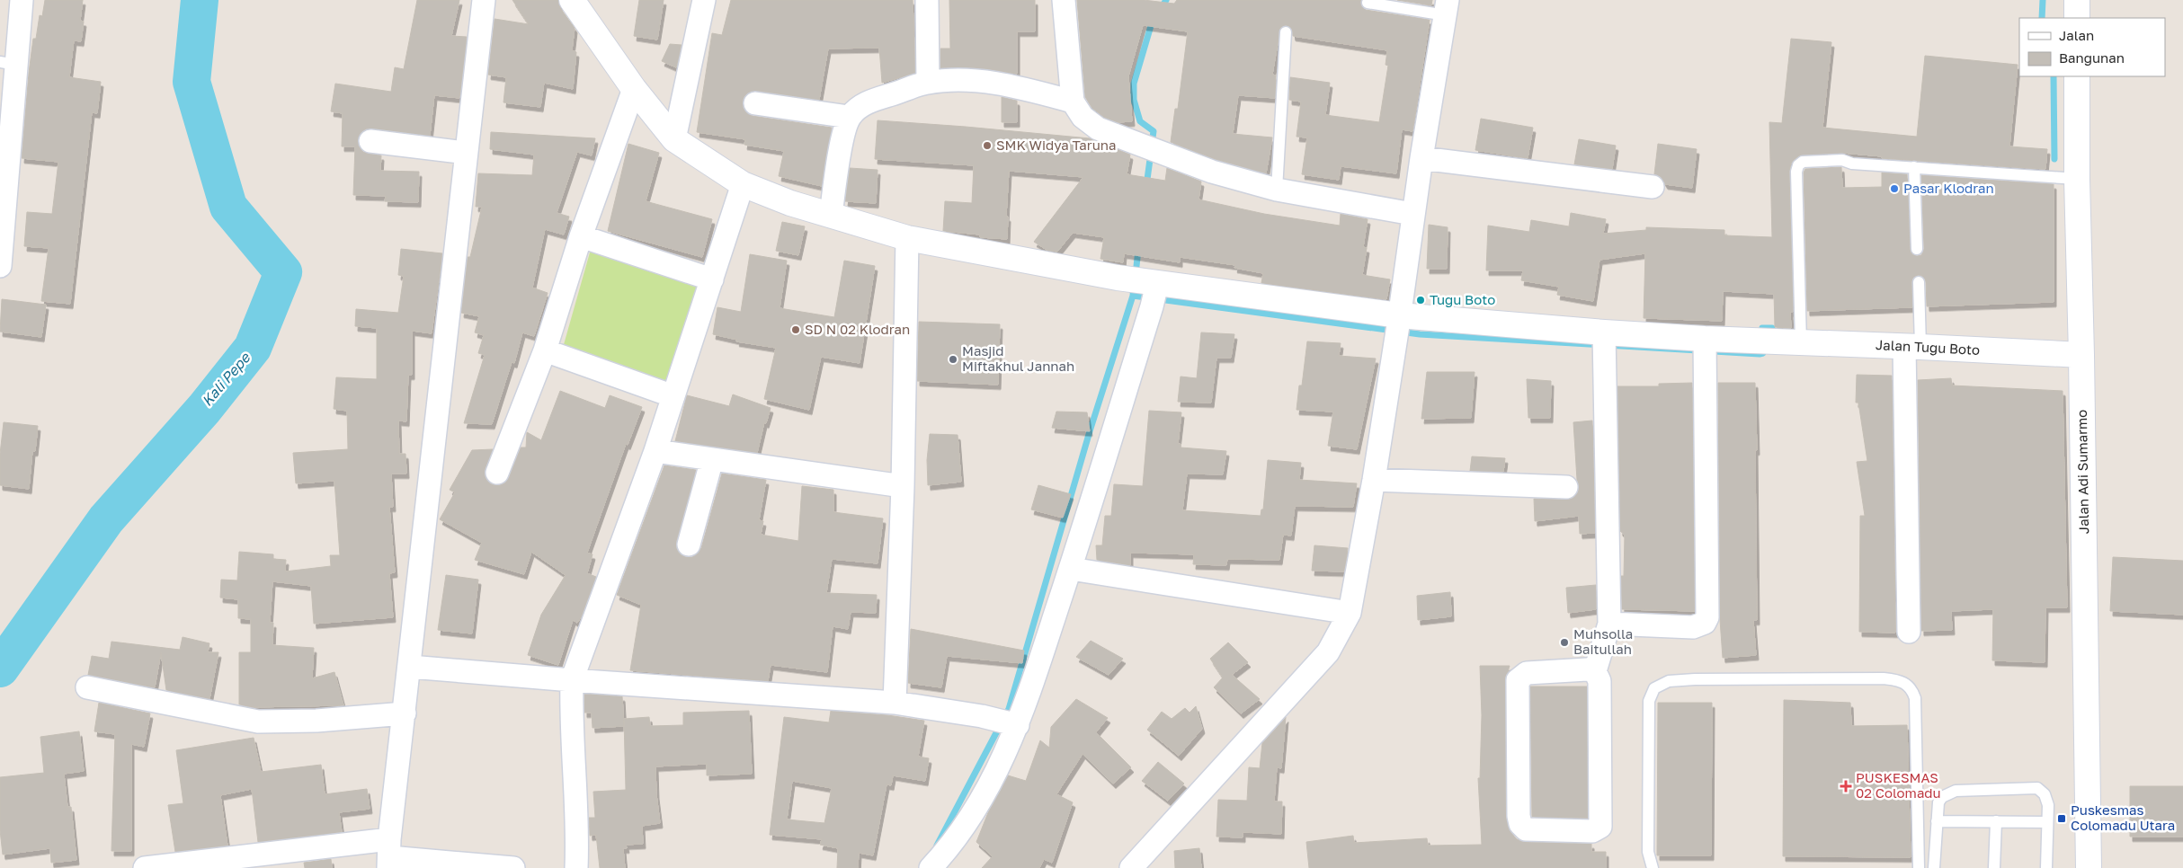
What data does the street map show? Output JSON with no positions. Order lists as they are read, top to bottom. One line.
{"streets":{"main road":["Jalan Tugu Boto","Jalan Adi Sumarmo"]},"crossings":[["Jalan Tugu Boto","Jalan Adi Sumarmo"]],"water":["Kali Pepe"],"places":{"other":["SMK Widya Taruna","Pasar Klodran","Tugu Boto","SD N 02 Klodran","Masjid Miftakhul Jannah","Muhsolla Baitullah"],"health":["PUSKESMAS 02 Colomadu"],"transit":["Puskesmas Colomadu Utara"]},"legend":["Jalan","Bangunan"]}
